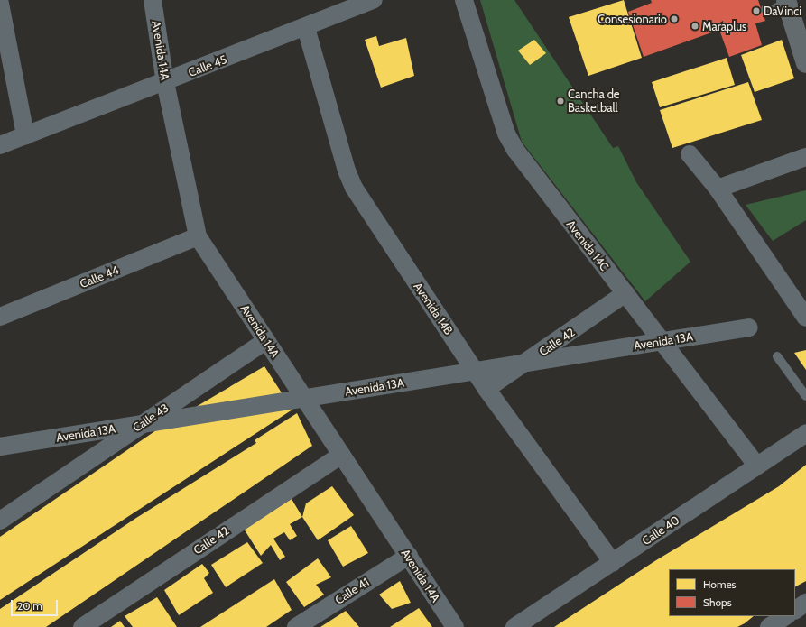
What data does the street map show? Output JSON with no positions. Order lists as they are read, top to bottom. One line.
{"streets":{"street":["Avenida 14A","Calle 45","Avenida 14C","Calle 44","Avenida 14B","Avenida 13A","Calle 42","Calle 43","Calle 40","Calle 41"]},"crossings":[["Avenida 14A","Calle 45"],["Avenida 14A","Calle 44"],["Avenida 14A","Calle 42"],["Avenida 14A","Calle 43"],["Avenida 14A","Calle 41"],["Calle 45","Avenida 14B"],["Avenida 14C","Calle 42"],["Avenida 14C","Calle 40"],["Avenida 14B","Calle 42"],["Avenida 14B","Calle 40"]],"places":["DaVinci","Consesionario","Maraplus","Cancha de Basketball"],"legend":["Homes","Shops"],"scale_bar":"20 m"}
